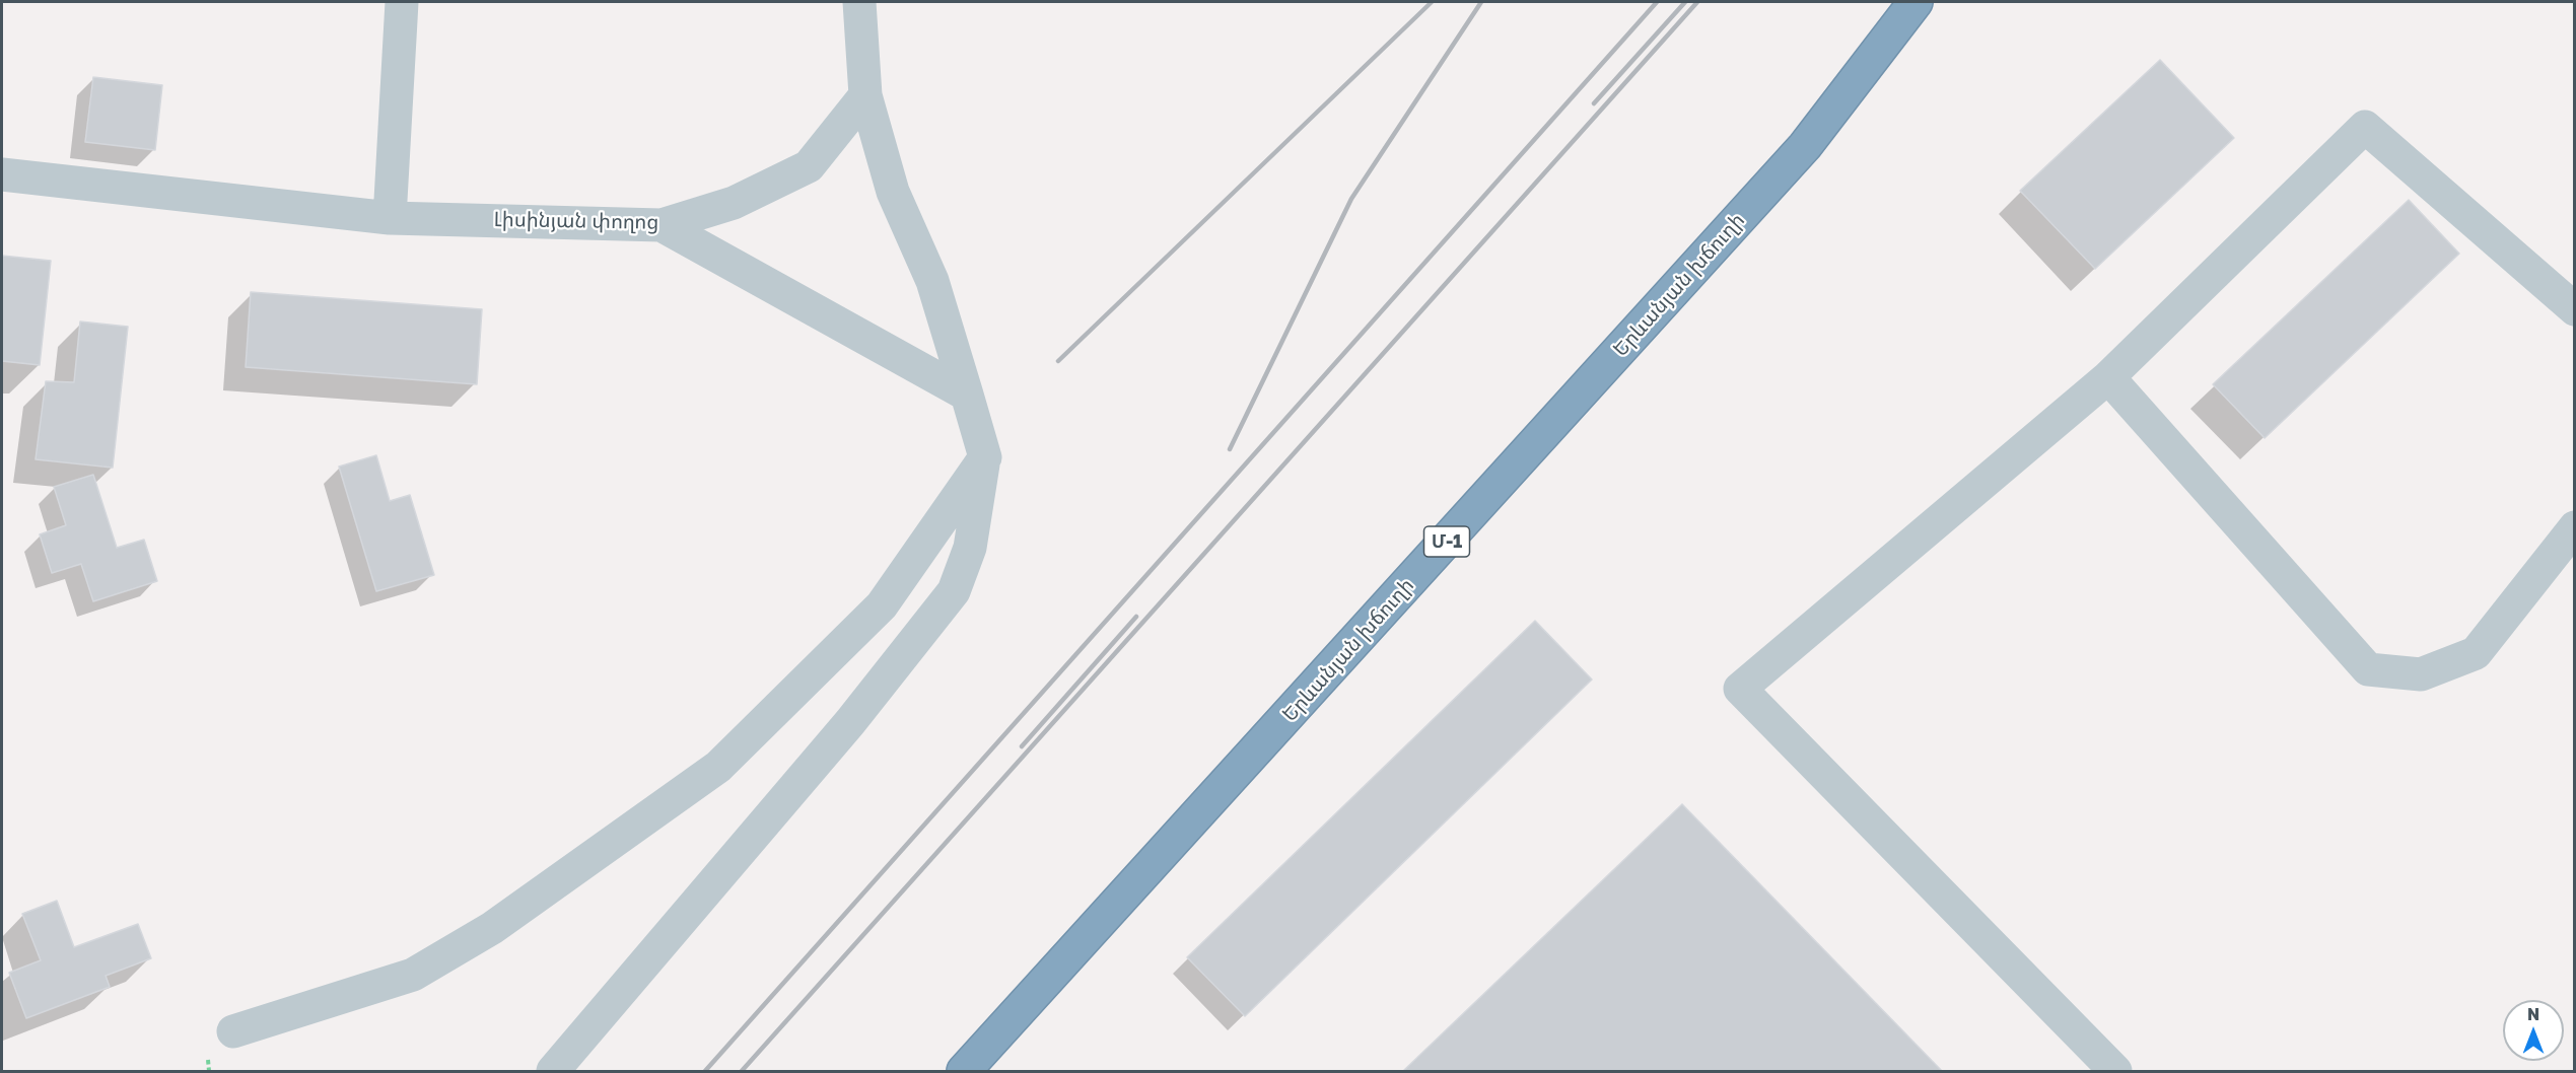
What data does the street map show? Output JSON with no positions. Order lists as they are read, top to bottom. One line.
{"streets":{"highway":["Երևանյան խճուղի","Մ-1"],"street":["Լիսինյան փողոց"]},"north":"top"}
